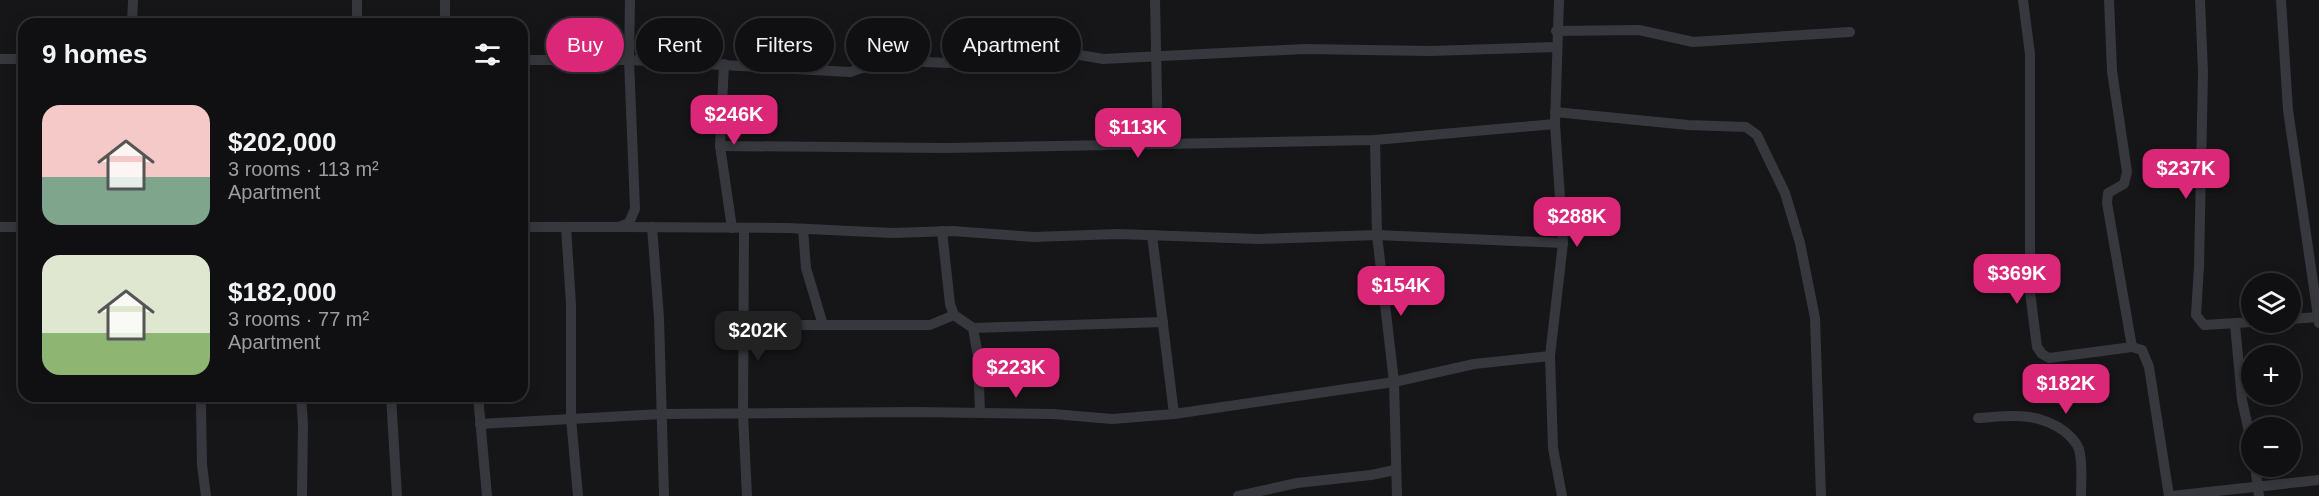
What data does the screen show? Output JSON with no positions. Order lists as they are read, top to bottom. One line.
{"page":{"chip":["Buy","Rent","Filters","New","Apartment"],"heading":"9 homes","list":[{"name":"$202,000","note":"3 rooms · 113 m² · Apartment"},{"name":"$182,000","note":"3 rooms · 77 m² · Apartment"}],"price":["$246K","$113K","$237K","$288K","$369K","$154K","$202K","$223K","$182K"],"map_buttons":["+","−"]}}
